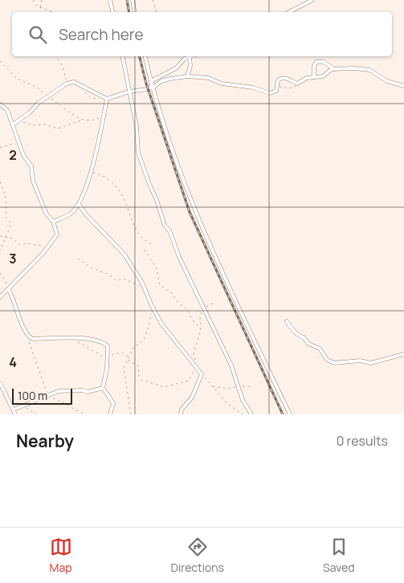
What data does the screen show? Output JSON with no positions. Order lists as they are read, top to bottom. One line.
{"scale_bar":"100 m","page":{"search":"Search here","scale":"100 m","heading":["Nearby","0 results"],"nav":["Map","Directions","Saved"]},"grid":{"rows":["2","3","4"]}}
